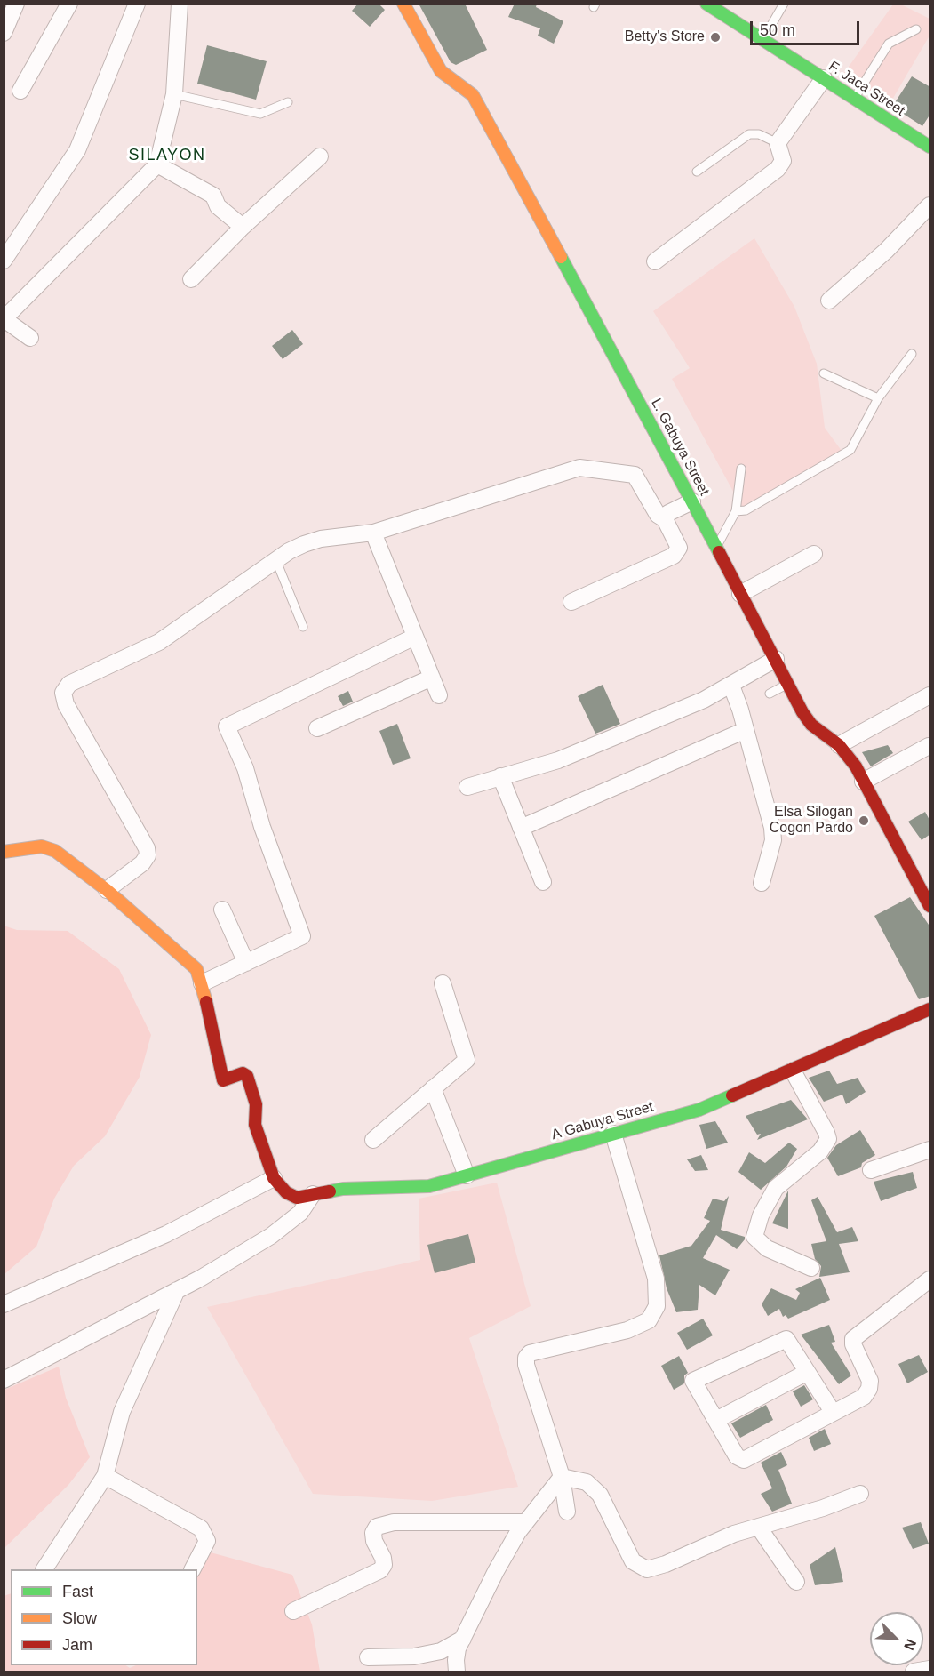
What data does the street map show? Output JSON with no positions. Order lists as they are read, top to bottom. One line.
{"streets":{"street":["F. Jaca Street","L. Gabuya Street","A Gabuya Street"]},"districts":["SILAYON"],"places":["Betty's Store","Elsa Silogan Cogon Pardo"],"legend":["Fast","Slow","Jam"],"scale_bar":"50 m","north":"bottom right"}
